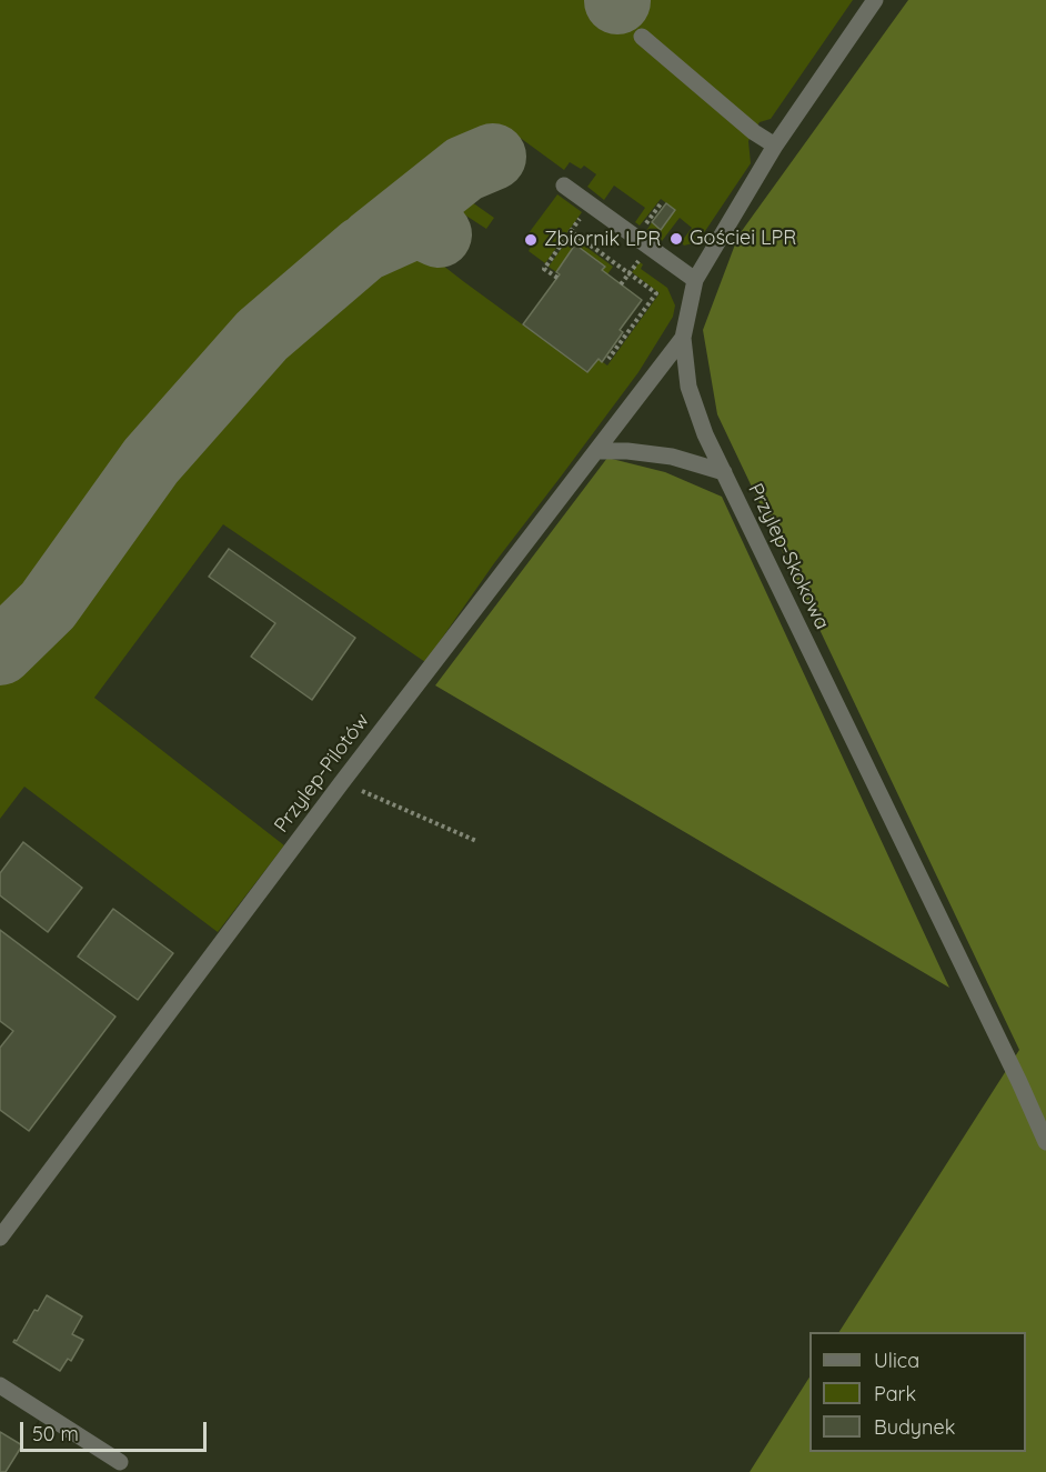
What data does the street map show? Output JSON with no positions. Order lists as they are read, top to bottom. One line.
{"streets":{"street":["Przylep-Skokowa","Przylep-Pilotów"]},"crossings":[["Przylep-Skokowa","Przylep-Pilotów"]],"places":["Gościei LPR","Zbiornik LPR"],"legend":["Ulica","Park","Budynek"],"scale_bar":"50 m"}
